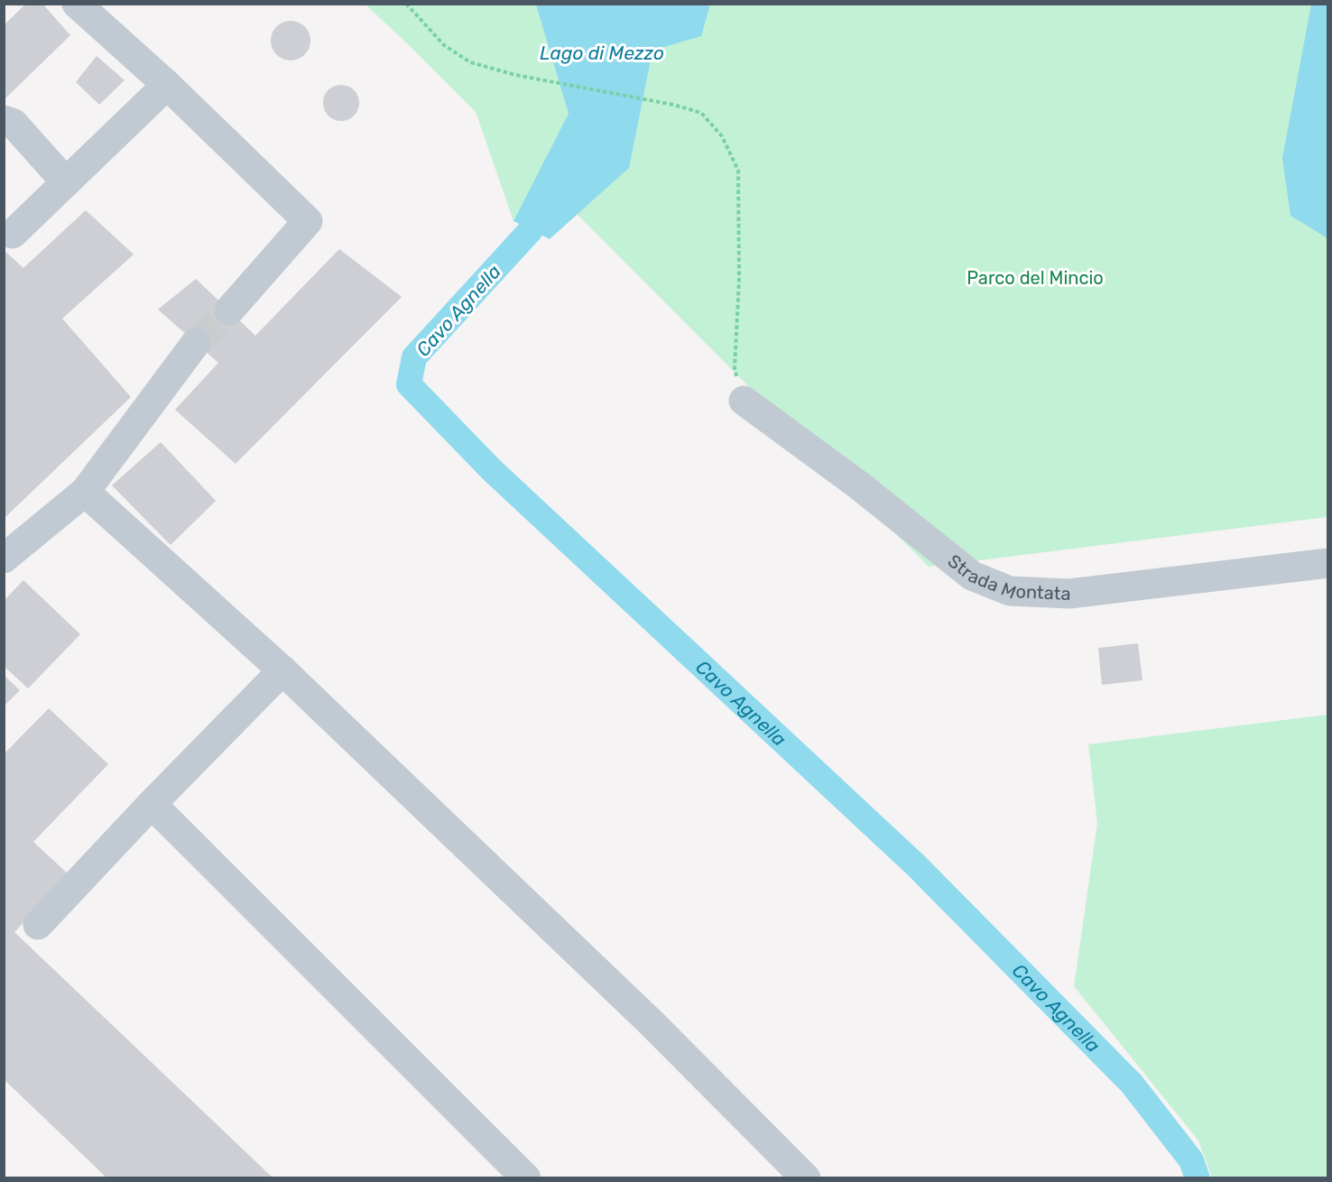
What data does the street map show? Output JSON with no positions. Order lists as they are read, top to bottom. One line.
{"streets":{"street":["Strada Montata"]},"water":["Lago di Mezzo","Cavo Agnella"],"parks":["Parco del Mincio"]}
